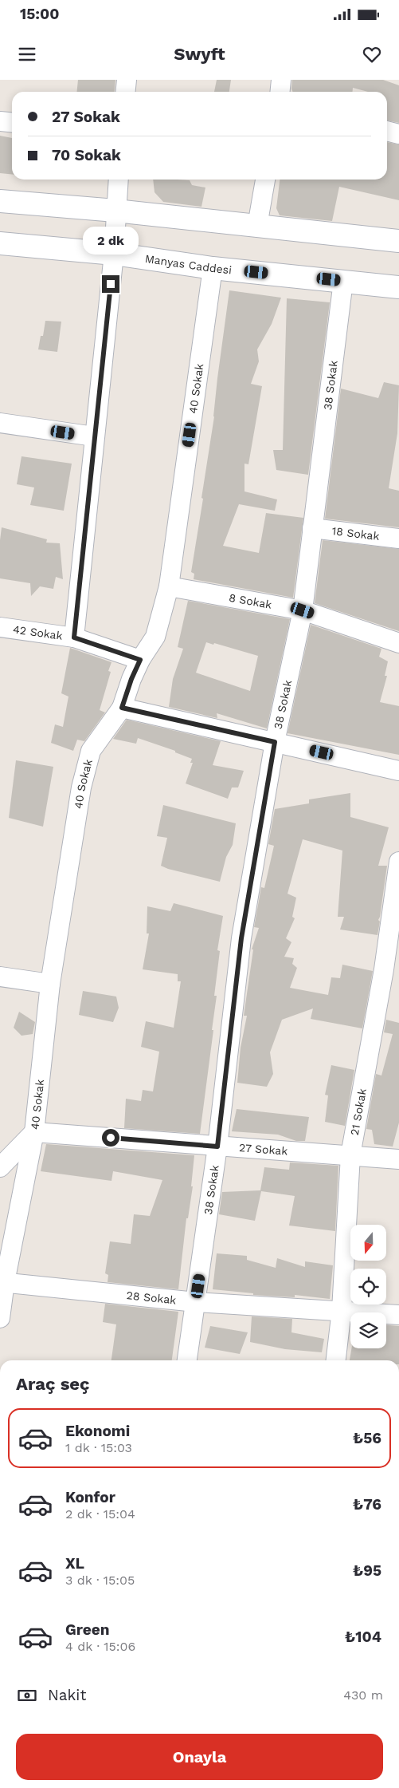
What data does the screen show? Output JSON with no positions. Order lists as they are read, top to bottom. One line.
{"streets":{"main road":["Manyas Caddesi"],"street":["38 Sokak","40 Sokak","18 Sokak","8 Sokak","42 Sokak","21 Sokak","27 Sokak","28 Sokak"]},"crossings":[["Manyas Caddesi","38 Sokak"],["Manyas Caddesi","40 Sokak"],["38 Sokak","18 Sokak"],["38 Sokak","8 Sokak"],["38 Sokak","27 Sokak"],["38 Sokak","28 Sokak"],["40 Sokak","8 Sokak"],["40 Sokak","42 Sokak"],["40 Sokak","27 Sokak"],["40 Sokak","28 Sokak"],["21 Sokak","27 Sokak"],["21 Sokak","28 Sokak"]],"north":"bottom","page":{"status":"15:00","header":"Swyft","banner":["27 Sokak","70 Sokak"],"bubble":"2 dk","heading":"Araç seç","list":[{"name":"Ekonomi","note":"1 dk · 15:03","value":"₺56"},{"name":"Konfor","note":"2 dk · 15:04","value":"₺76"},{"name":"XL","note":"3 dk · 15:05","value":"₺95"},{"name":"Green","note":"4 dk · 15:06","value":"₺104"}],"pay":["Nakit","430 m"],"buttons":"Onayla"}}
